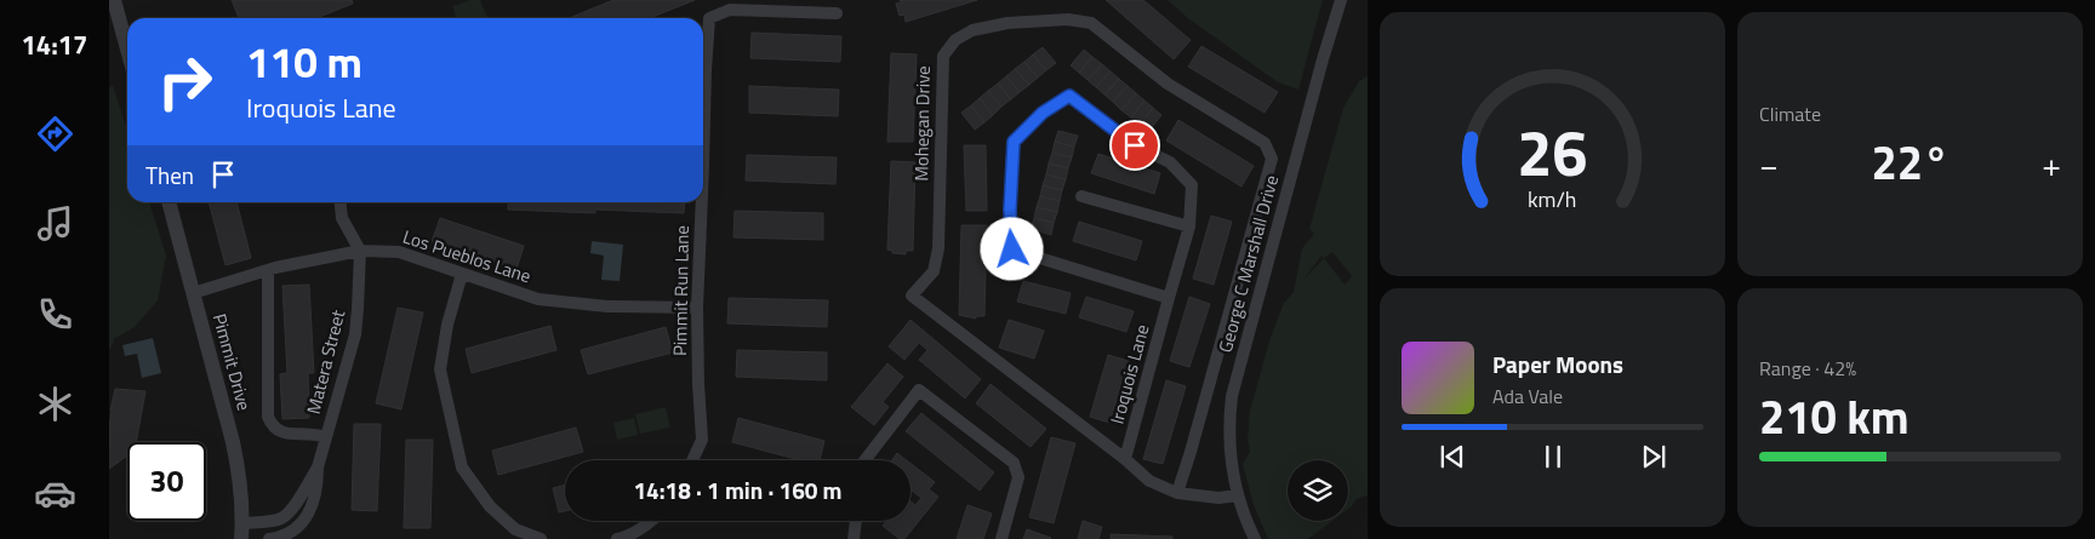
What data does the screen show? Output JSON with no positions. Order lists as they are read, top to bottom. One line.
{"streets":{"street":["Mohegan Drive","Los Pueblos Lane","George C Marshall Drive","Pimmit Run Lane","Pimmit Drive","Matera Street","Iroquois Lane"]},"crossings":[["Mohegan Drive","George C Marshall Drive"],["Mohegan Drive","Iroquois Lane"],["Los Pueblos Lane","Pimmit Run Lane"],["Los Pueblos Lane","Pimmit Drive"],["Los Pueblos Lane","Matera Street"],["Pimmit Drive","Matera Street"]],"page":{"tabs":"14:17","tile":["Climate",["Range · 42%","210 km"]],"turn":["110 m","Iroquois Lane"],"heat":["−","22°","+"],"then":"Then","song":["Paper Moons","Ada Vale"],"limit":"30","trip":"14:18 · 1 min · 160 m","gauge":["26","km/h"]}}
